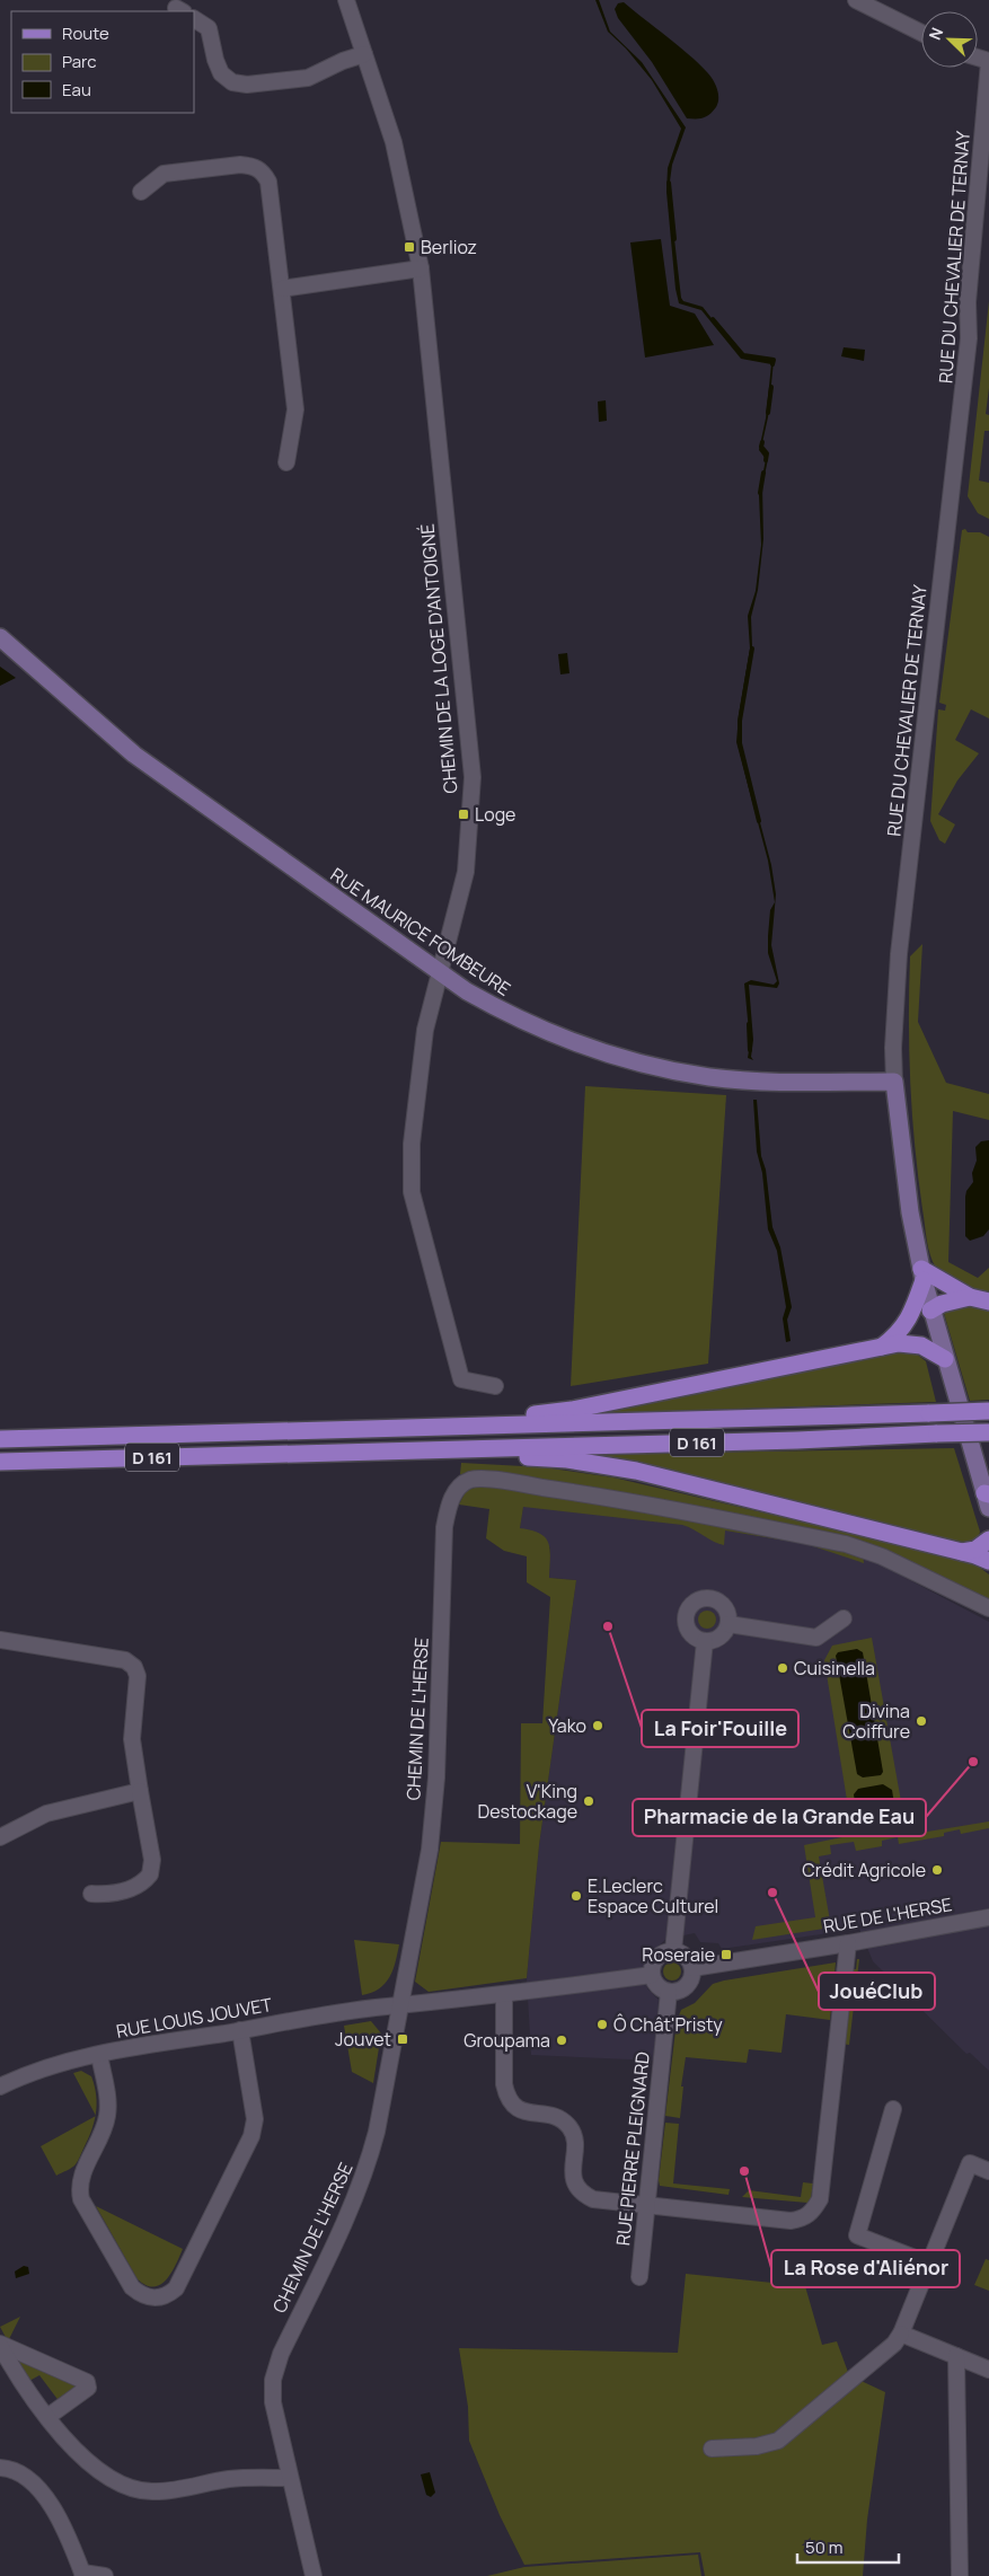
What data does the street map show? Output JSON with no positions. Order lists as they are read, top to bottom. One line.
{"streets":{"main road":["D 161"],"street":["RUE DU CHEVALIER DE TERNAY","CHEMIN DE LA LOGE D'ANTOIGNÉ","RUE MAURICE FOMBEURE","CHEMIN DE L'HERSE","RUE DE L'HERSE","RUE LOUIS JOUVET","RUE PIERRE PLEIGNARD"]},"crossings":[["RUE DU CHEVALIER DE TERNAY","RUE MAURICE FOMBEURE"],["CHEMIN DE LA LOGE D'ANTOIGNÉ","RUE MAURICE FOMBEURE"],["CHEMIN DE L'HERSE","RUE LOUIS JOUVET"],["RUE DE L'HERSE","RUE PIERRE PLEIGNARD"]],"places":{"transit":["Berlioz","Loge","Roseraie","Jouvet"],"other":["La Foir'Fouille","Cuisinella","Divina Coiffure","Yako","Pharmacie de la Grande Eau","V'King Destockage","Crédit Agricole","JouéClub","E.Leclerc Espace Culturel","Ô Chât'Pristy","Groupama","La Rose d'Aliénor"]},"legend":["Route","Parc","Eau"],"scale_bar":"50 m","north":"top left"}
